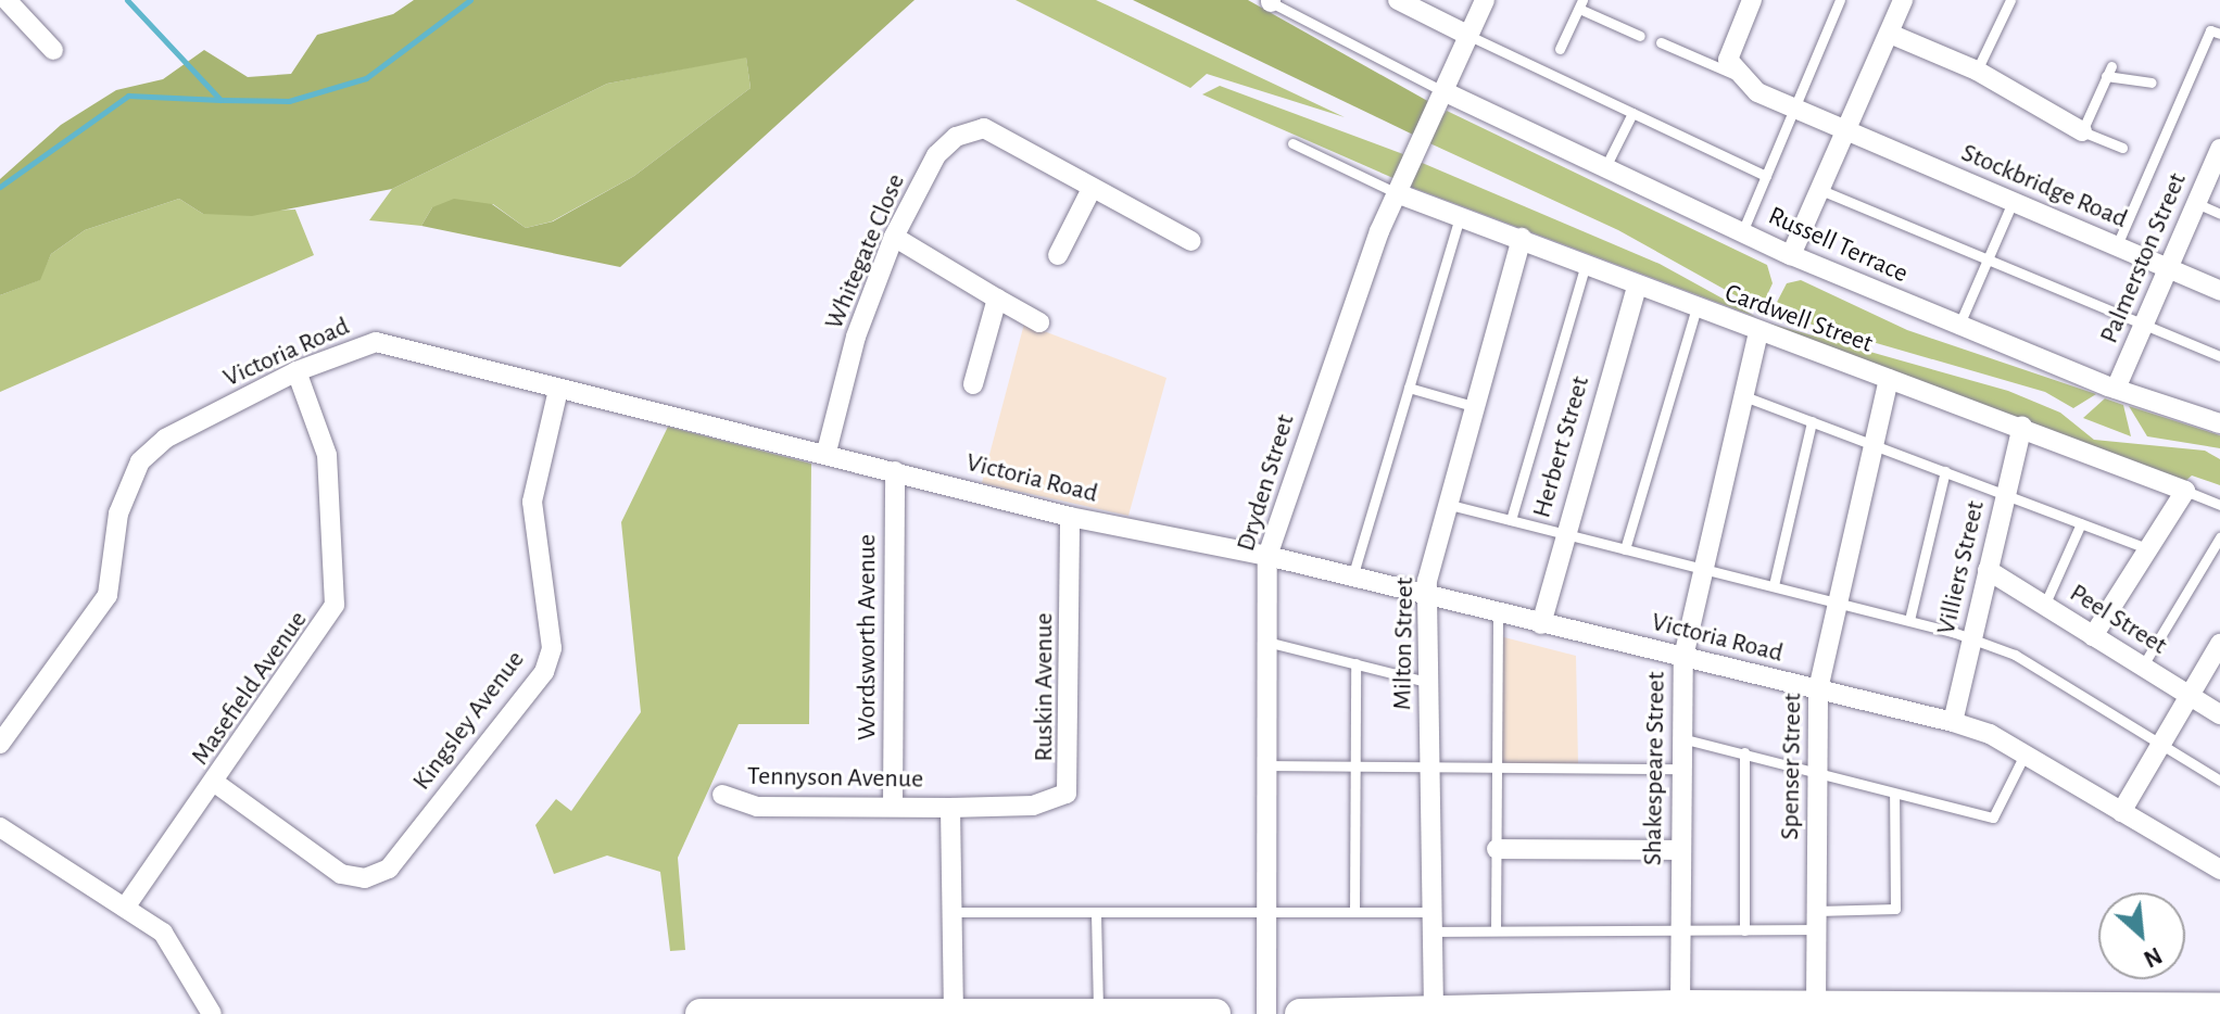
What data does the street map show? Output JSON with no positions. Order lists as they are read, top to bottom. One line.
{"streets":{"street":["Stockbridge Road","Russell Terrace","Whitegate Close","Palmerston Street","Cardwell Street","Victoria Road","Herbert Street","Dryden Street","Villiers Street","Peel Street","Wordsworth Avenue","Milton Street","Ruskin Avenue","Masefield Avenue","Kingsley Avenue","Spenser Street","Shakespeare Street","Tennyson Avenue"]},"crossings":[["Stockbridge Road","Palmerston Street"],["Russell Terrace","Palmerston Street"],["Russell Terrace","Dryden Street"],["Whitegate Close","Victoria Road"],["Cardwell Street","Herbert Street"],["Cardwell Street","Dryden Street"],["Cardwell Street","Villiers Street"],["Cardwell Street","Milton Street"],["Cardwell Street","Spenser Street"],["Cardwell Street","Shakespeare Street"],["Victoria Road","Herbert Street"],["Victoria Road","Dryden Street"],["Victoria Road","Villiers Street"],["Victoria Road","Wordsworth Avenue"],["Victoria Road","Milton Street"],["Victoria Road","Ruskin Avenue"],["Victoria Road","Masefield Avenue"],["Victoria Road","Kingsley Avenue"],["Victoria Road","Spenser Street"],["Victoria Road","Shakespeare Street"],["Villiers Street","Peel Street"],["Wordsworth Avenue","Tennyson Avenue"],["Ruskin Avenue","Tennyson Avenue"],["Masefield Avenue","Kingsley Avenue"]],"north":"bottom right"}
